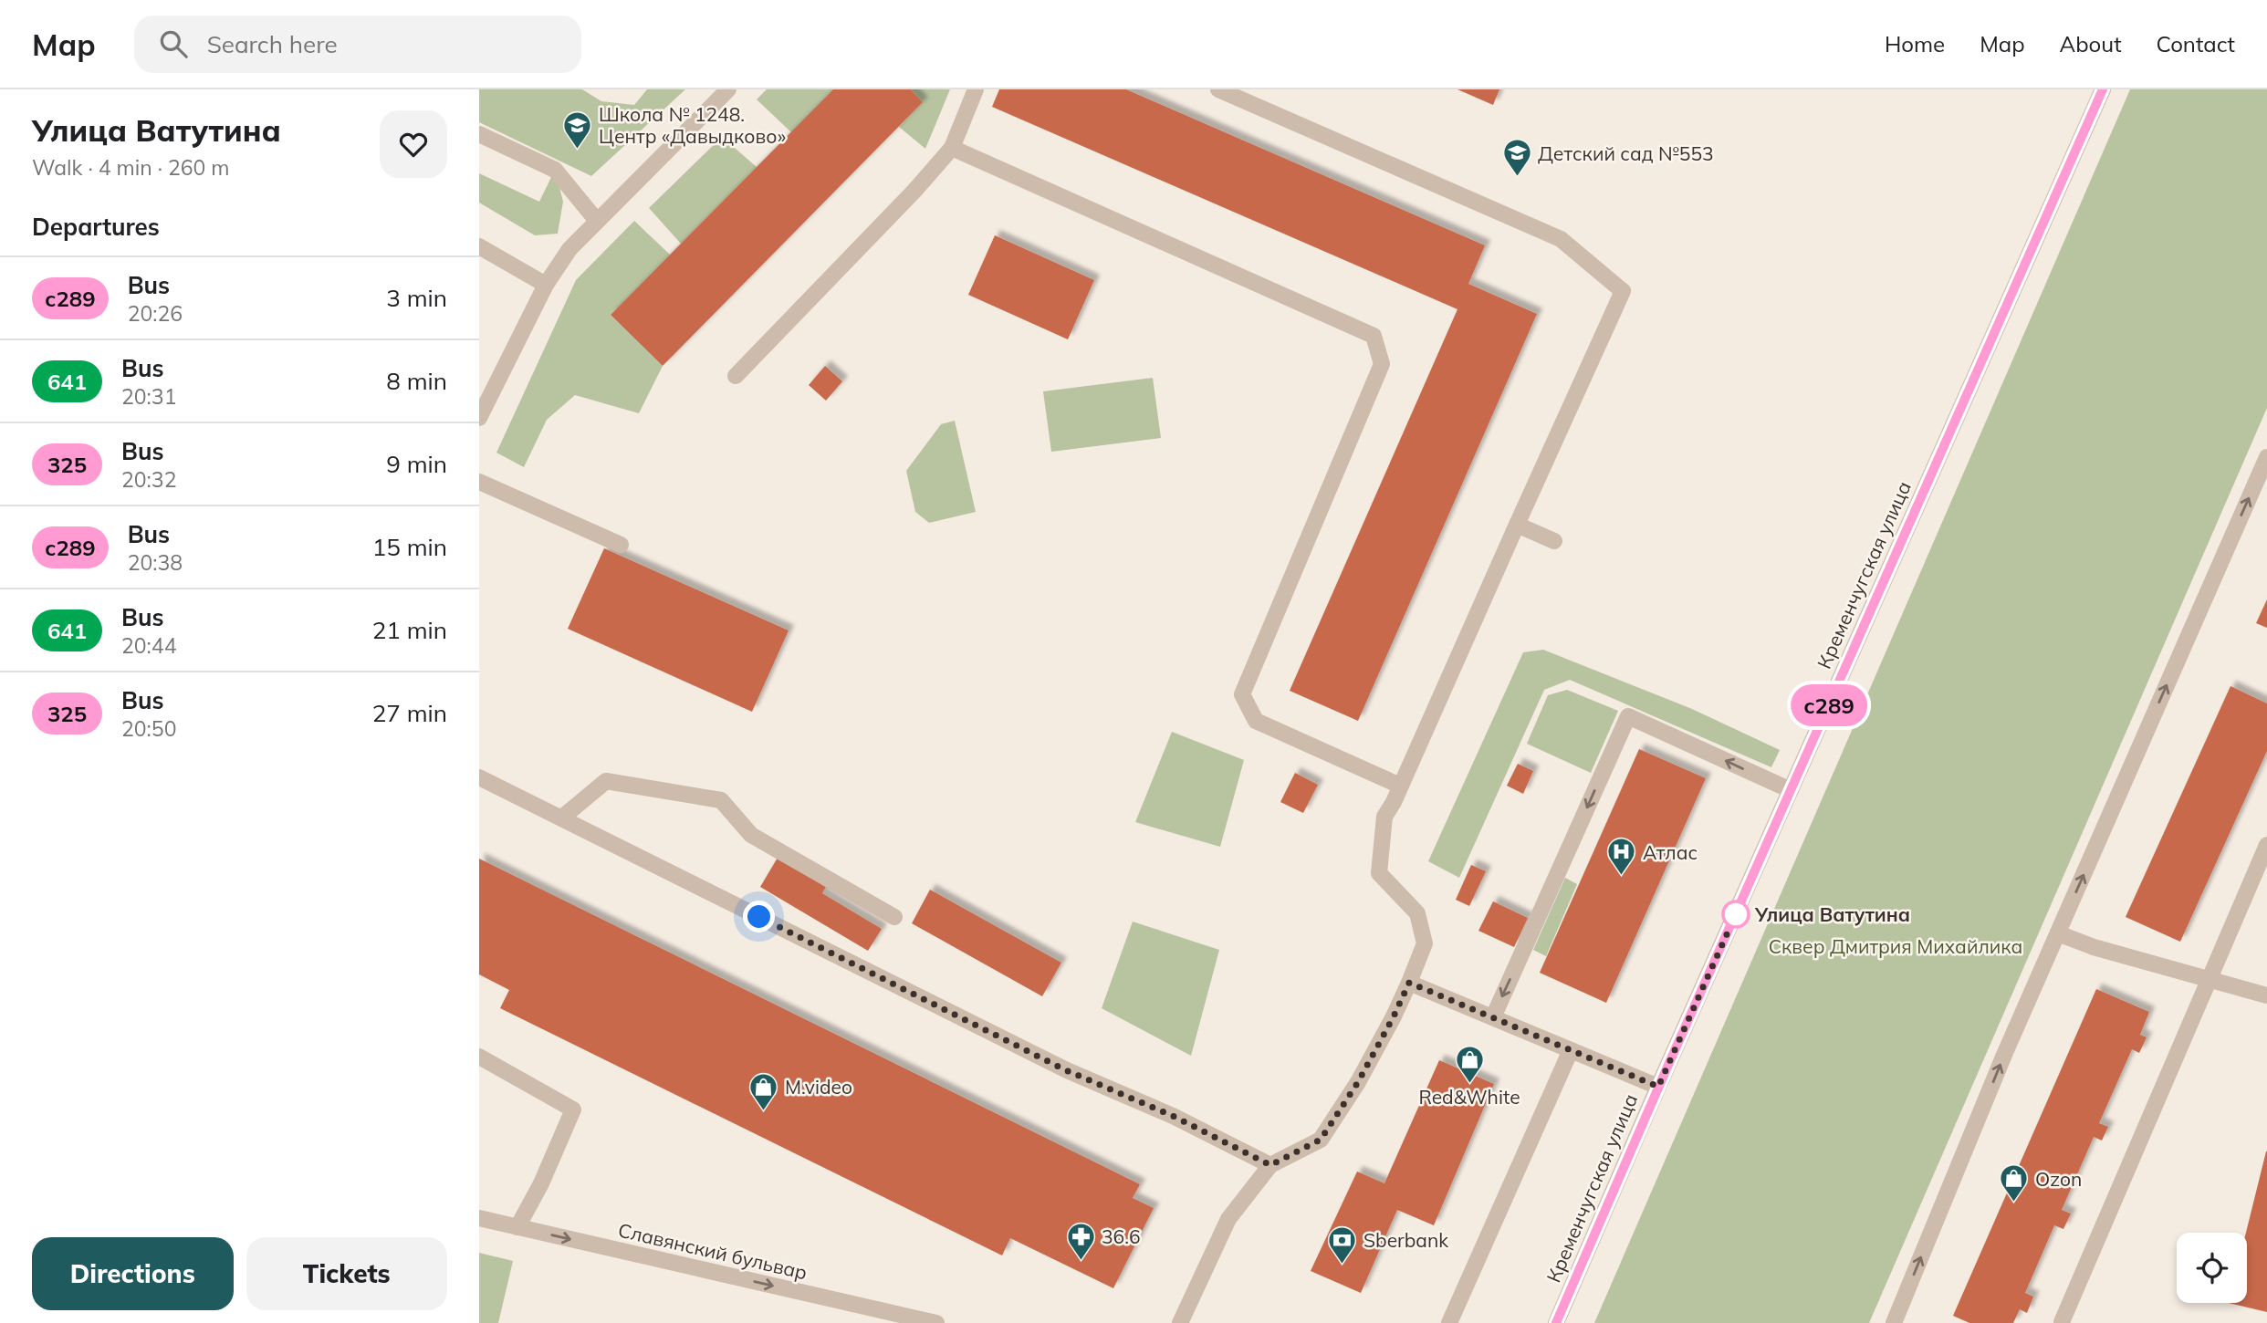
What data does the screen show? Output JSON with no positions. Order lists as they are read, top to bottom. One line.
{"streets":{"street":["Кременчугская улица","Славянский бульвар"]},"one_way":["Славянский бульвар"],"parks":["Сквер Дмитрия Михайлика"],"places":{"school or university":["Школа № 1248. Центр «Давыдково»","Детский сад №553"],"hospital":["Атлас"],"other":["Улица Ватутина"],"shop":["Red&White","M.video","Ozon"],"pharmacy":["36.6"],"bank":["Sberbank"]},"lines":["bus line с289"],"page":{"header":"Map","search":"Search here","nav":["Home","Map","About","Contact"],"heading":[["Улица Ватутина","Walk · 4 min · 260 m"],"Departures"],"on_map":"с289","list":[{"mark":"с289","name":"Bus","note":"20:26","value":"3 min"},{"mark":"641","name":"Bus","note":"20:31","value":"8 min"},{"mark":"325","name":"Bus","note":"20:32","value":"9 min"},{"mark":"с289","name":"Bus","note":"20:38","value":"15 min"},{"mark":"641","name":"Bus","note":"20:44","value":"21 min"},{"mark":"325","name":"Bus","note":"20:50","value":"27 min"}],"buttons":["Directions","Tickets"]}}
